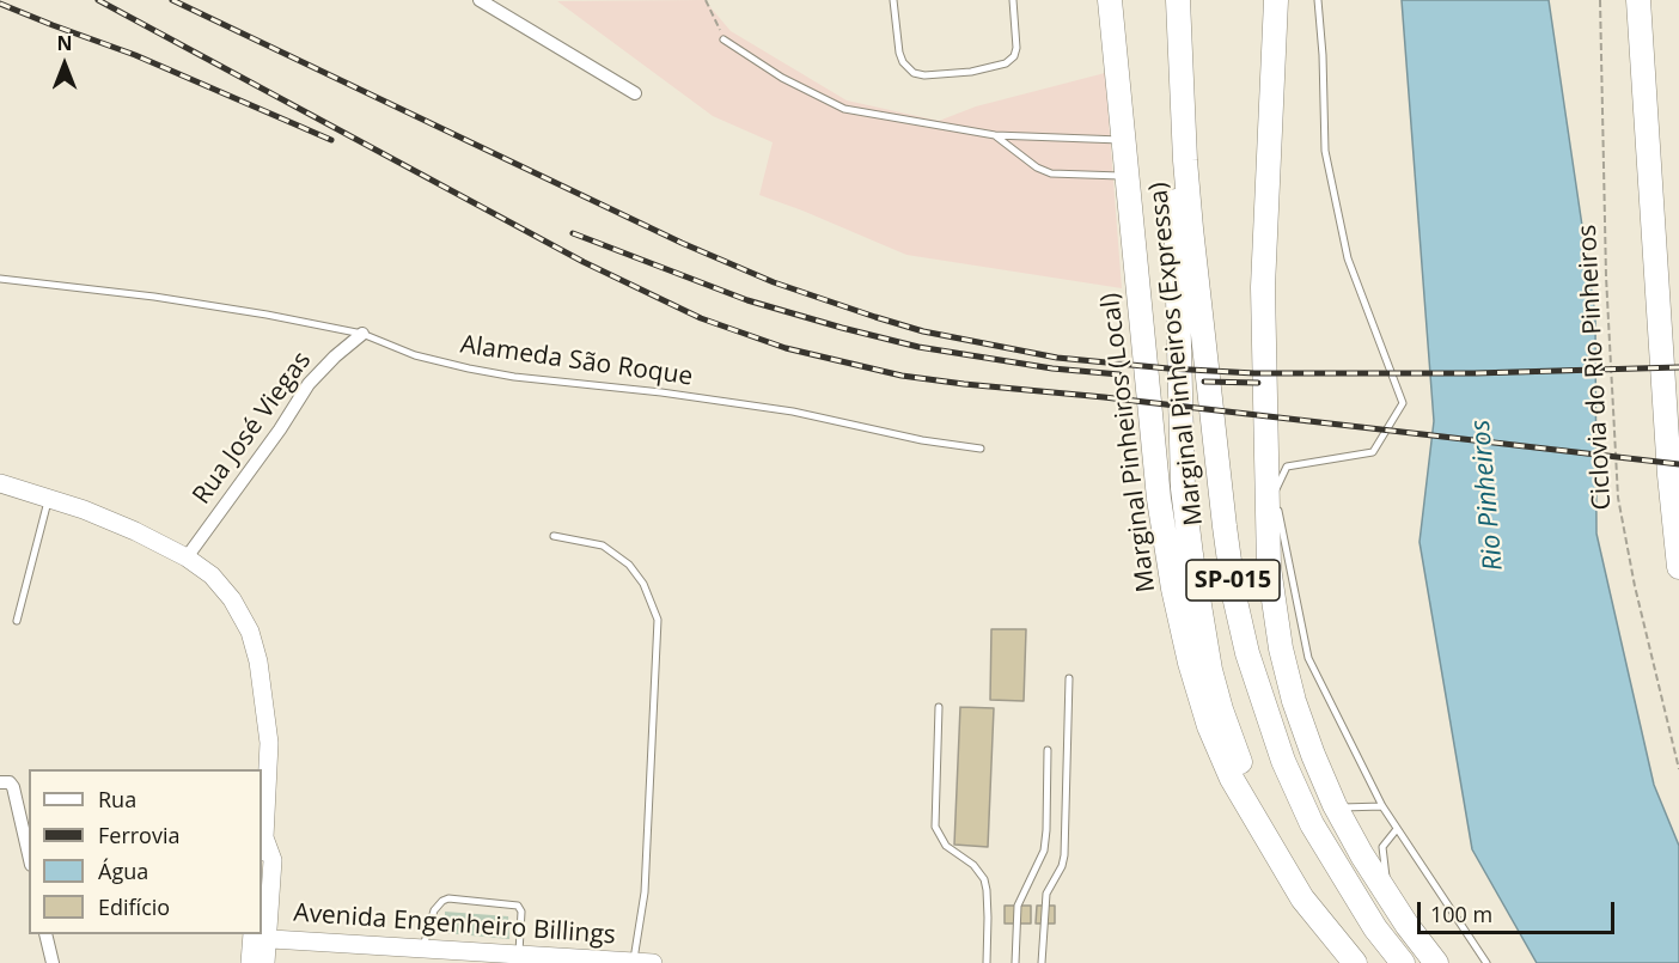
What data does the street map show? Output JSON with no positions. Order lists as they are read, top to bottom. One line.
{"streets":{"highway":["Marginal Pinheiros (Expressa)","Marginal Pinheiros (Local)","SP-015"],"main road":["Avenida Engenheiro Billings"],"street":["Rua José Viegas"],"lane":["Alameda São Roque"],"path":["Ciclovia do Rio Pinheiros"]},"crossings":[["Alameda São Roque","Rua José Viegas"]],"water":["Rio Pinheiros"],"legend":["Rua","Ferrovia","Água","Edifício"],"scale_bar":"100 m","north":"top"}
